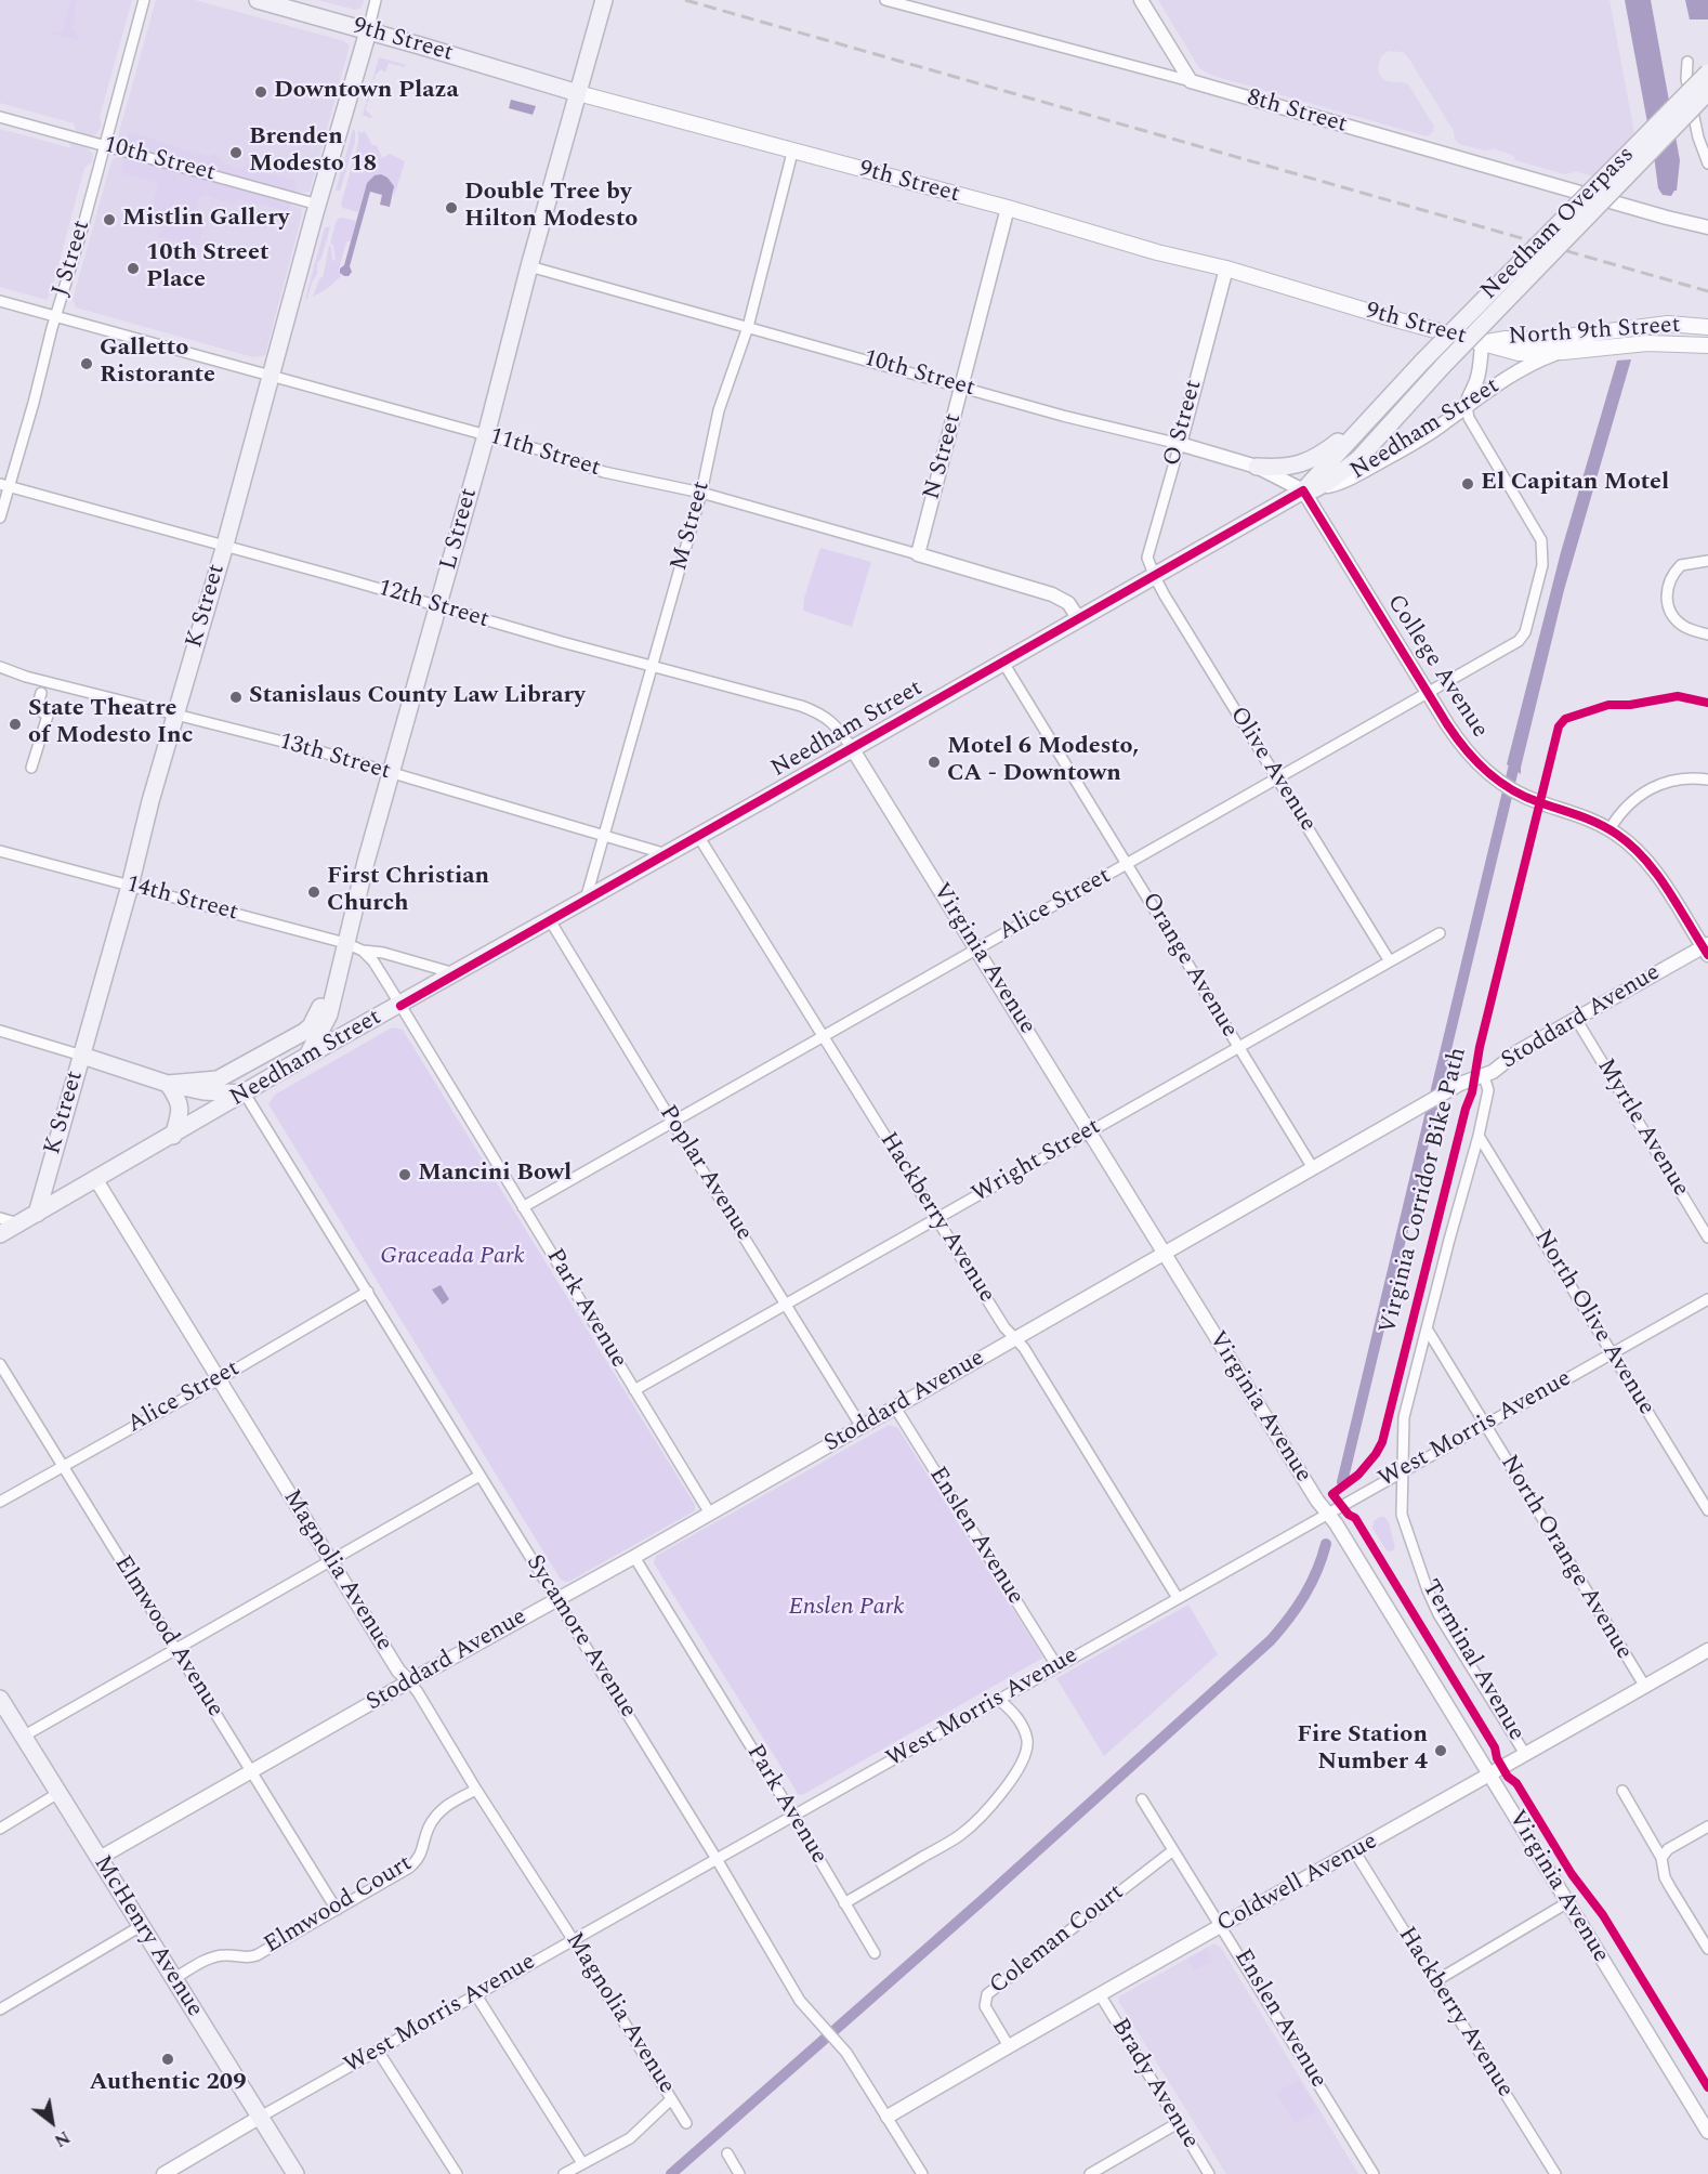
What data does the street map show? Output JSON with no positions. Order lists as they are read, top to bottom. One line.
{"streets":{"main road":["9th Street","Needham Overpass","North 9th Street","Needham Street","L Street","K Street","McHenry Avenue"],"street":["8th Street","10th Street","J Street","O Street","11th Street","N Street","M Street","12th Street","College Avenue","13th Street","Olive Avenue","14th Street","Alice Street","Virginia Avenue","Orange Avenue","Stoddard Avenue","Myrtle Avenue","Wright Street","Poplar Avenue","Hackberry Avenue","Park Avenue","North Olive Avenue","West Morris Avenue","Enslen Avenue","North Orange Avenue","Magnolia Avenue","Elmwood Avenue","Sycamore Avenue","Terminal Avenue","Coldwell Avenue","Elmwood Court","Coleman Court","Brady Avenue"],"cycle path":["Virginia Corridor Bike Path"]},"crossings":[["9th Street","North 9th Street"],["9th Street","O Street"],["9th Street","Needham Street"],["9th Street","N Street"],["9th Street","M Street"],["9th Street","L Street"],["9th Street","K Street"],["10th Street","Needham Overpass"],["10th Street","J Street"],["10th Street","O Street"],["10th Street","Needham Street"],["10th Street","N Street"],["10th Street","M Street"],["10th Street","L Street"],["10th Street","K Street"],["10th Street","College Avenue"],["Needham Overpass","Needham Street"],["Needham Overpass","College Avenue"],["J Street","11th Street"],["J Street","12th Street"],["North 9th Street","Needham Street"],["O Street","Needham Street"],["O Street","Olive Avenue"],["Needham Street","11th Street"],["Needham Street","M Street"],["Needham Street","L Street"],["Needham Street","12th Street"],["Needham Street","K Street"],["Needham Street","College Avenue"],["Needham Street","13th Street"],["Needham Street","Olive Avenue"],["Needham Street","14th Street"],["Needham Street","Alice Street"],["Needham Street","Virginia Avenue"],["Needham Street","Orange Avenue"],["Needham Street","Poplar Avenue"],["Needham Street","Hackberry Avenue"],["Needham Street","Park Avenue"],["Needham Street","Magnolia Avenue"],["Needham Street","Sycamore Avenue"],["11th Street","N Street"],["11th Street","M Street"],["11th Street","L Street"],["11th Street","K Street"],["M Street","12th Street"],["M Street","13th Street"],["L Street","12th Street"],["L Street","13th Street"],["L Street","14th Street"],["12th Street","K Street"],["12th Street","Virginia Avenue"],["K Street","13th Street"],["K Street","14th Street"],["College Avenue","Alice Street"],["College Avenue","Stoddard Avenue"],["Olive Avenue","Alice Street"],["Olive Avenue","Wright Street"],["14th Street","Park Avenue"],["Alice Street","Virginia Avenue"],["Alice Street","Orange Avenue"],["Alice Street","Poplar Avenue"],["Alice Street","Hackberry Avenue"],["Alice Street","Park Avenue"],["Alice Street","Magnolia Avenue"],["Alice Street","Elmwood Avenue"],["Alice Street","Sycamore Avenue"],["Virginia Avenue","Stoddard Avenue"],["Virginia Avenue","Wright Street"],["Virginia Avenue","West Morris Avenue"],["Virginia Avenue","Coldwell Avenue"],["Orange Avenue","Stoddard Avenue"],["Orange Avenue","Wright Street"],["Stoddard Avenue","Myrtle Avenue"],["Stoddard Avenue","Poplar Avenue"],["Stoddard Avenue","Hackberry Avenue"],["Stoddard Avenue","Park Avenue"],["Stoddard Avenue","Enslen Avenue"],["Stoddard Avenue","Magnolia Avenue"],["Stoddard Avenue","Elmwood Avenue"],["Stoddard Avenue","Sycamore Avenue"],["Stoddard Avenue","Terminal Avenue"],["Stoddard Avenue","McHenry Avenue"],["Wright Street","Poplar Avenue"],["Wright Street","Hackberry Avenue"],["Wright Street","Park Avenue"],["Hackberry Avenue","West Morris Avenue"],["Hackberry Avenue","Coldwell Avenue"],["Park Avenue","West Morris Avenue"],["North Olive Avenue","West Morris Avenue"],["North Olive Avenue","Terminal Avenue"],["West Morris Avenue","Enslen Avenue"],["West Morris Avenue","North Orange Avenue"],["West Morris Avenue","Magnolia Avenue"],["West Morris Avenue","Sycamore Avenue"],["West Morris Avenue","Terminal Avenue"],["West Morris Avenue","McHenry Avenue"],["Enslen Avenue","Coldwell Avenue"],["Enslen Avenue","Coleman Court"],["North Orange Avenue","Terminal Avenue"],["North Orange Avenue","Coldwell Avenue"],["Magnolia Avenue","Elmwood Court"],["Elmwood Avenue","Elmwood Court"],["Sycamore Avenue","Coldwell Avenue"],["Terminal Avenue","Coldwell Avenue"],["Coldwell Avenue","Coleman Court"],["Coldwell Avenue","Brady Avenue"],["Elmwood Court","McHenry Avenue"]],"parks":["Graceada Park","Enslen Park"],"places":["Downtown Plaza","Brenden Modesto 18","Double Tree by Hilton Modesto","Mistlin Gallery","10th Street Place","Galletto Ristorante","El Capitan Motel","Stanislaus County Law Library","State Theatre of Modesto Inc","Motel 6 Modesto, CA - Downtown","First Christian Church","Mancini Bowl","Fire Station Number 4","Authentic 209"],"north":"bottom right"}
